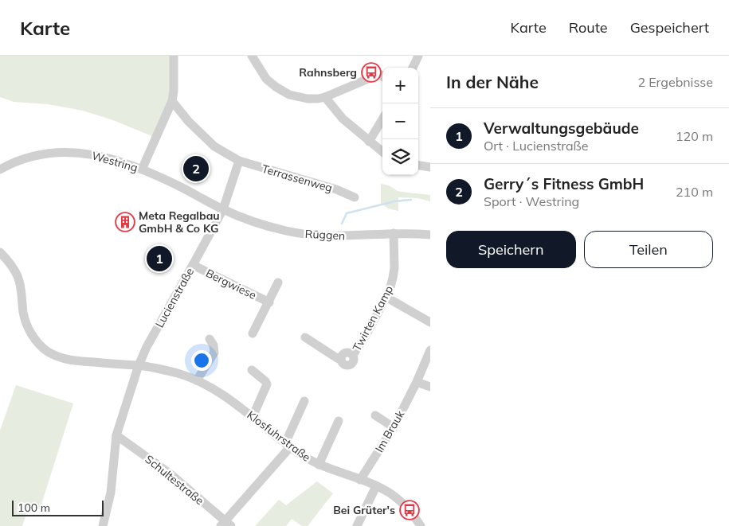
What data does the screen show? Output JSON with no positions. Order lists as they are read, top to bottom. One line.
{"streets":{"street":["Westring","Terrassenweg","Rüggen","Bergwiese","Lucienstraße","Twirten Kamp","Im Brauk","Klosfuhrstraße","Schultestraße"]},"crossings":[["Westring","Rüggen"],["Westring","Lucienstraße"],["Terrassenweg","Lucienstraße"],["Rüggen","Lucienstraße"],["Rüggen","Twirten Kamp"],["Bergwiese","Lucienstraße"],["Lucienstraße","Klosfuhrstraße"],["Lucienstraße","Schultestraße"],["Im Brauk","Klosfuhrstraße"]],"places":{"bus stop":["Rahnsberg","Bei Grüter's"],"building":["Meta Regalbau GmbH & Co KG"]},"scale_bar":"100 m","page":{"header":"Karte","nav":["Karte","Route","Gespeichert"],"heading":["In der Nähe","2 Ergebnisse"],"map_buttons":["+","−"],"list":[{"mark":"1","name":"Verwaltungsgebäude","note":"Ort · Lucienstraße","value":"120 m"},{"mark":"2","name":"Gerry´s Fitness GmbH","note":"Sport · Westring","value":"210 m"}],"pins":["2","1"],"buttons":["Speichern","Teilen"],"scale":"100 m"}}
